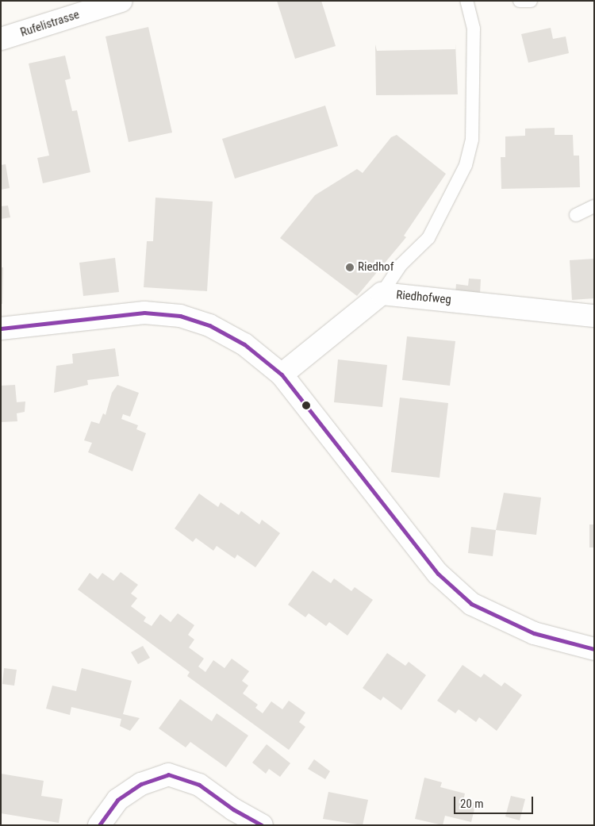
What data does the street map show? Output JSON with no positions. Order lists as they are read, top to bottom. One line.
{"streets":{"street":["Rufelistrasse","Riedhofweg"]},"places":["Riedhof"],"scale_bar":"20 m"}
